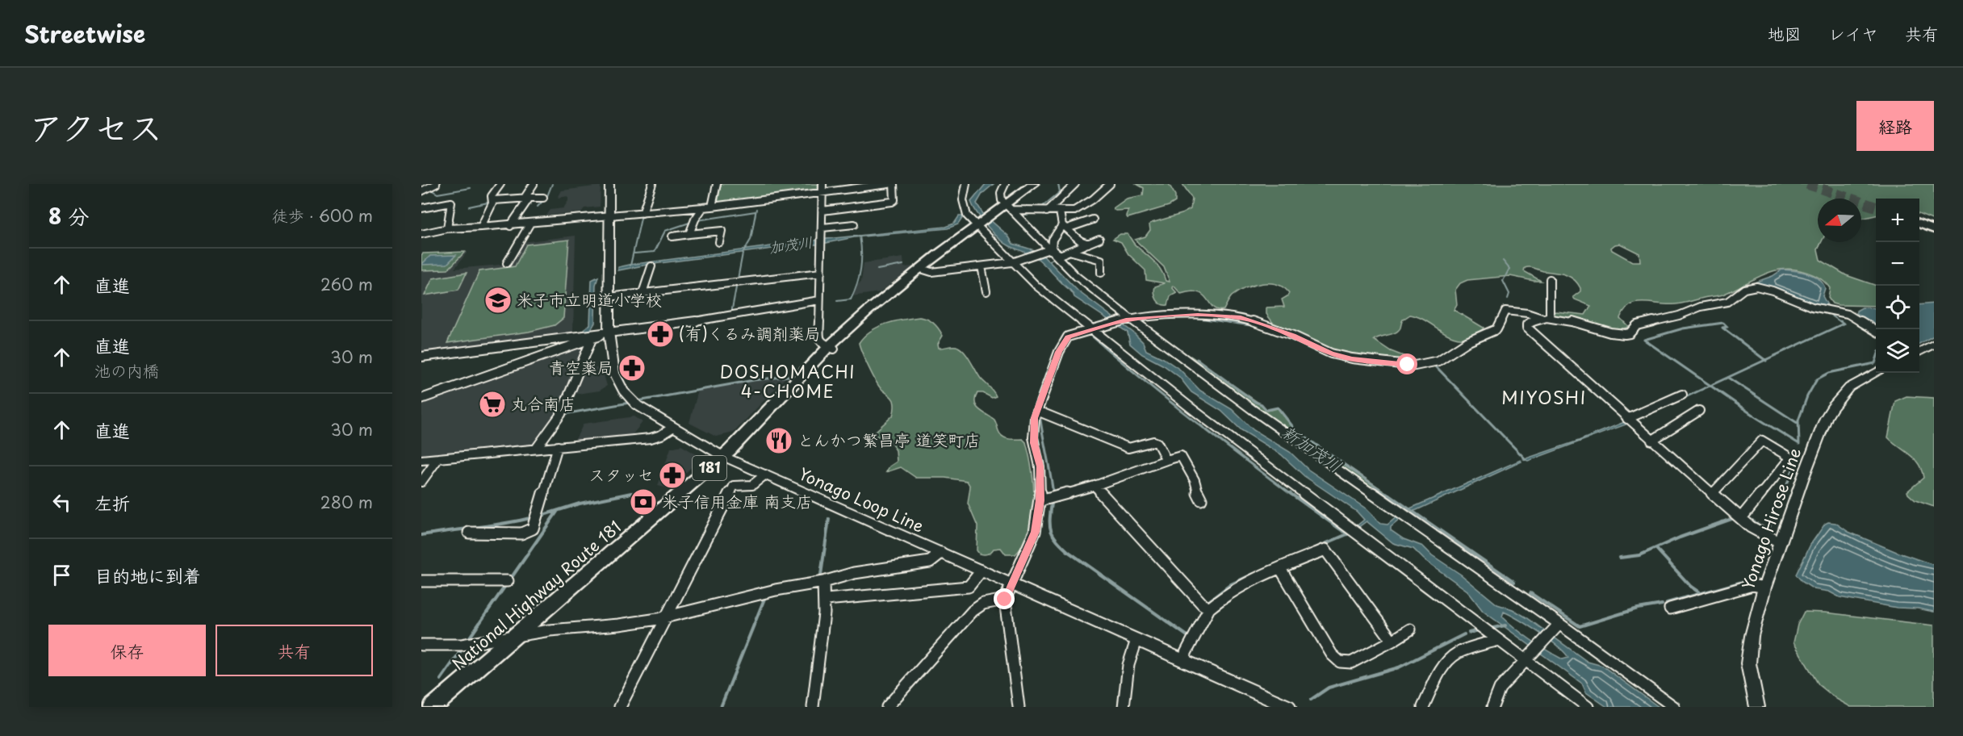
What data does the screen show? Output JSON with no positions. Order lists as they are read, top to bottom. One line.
{"streets":{"highway":["181","National Highway Route 181"],"main road":["Yonago Loop Line","Yonago Hirose Line"]},"crossings":[["Yonago Loop Line","National Highway Route 181"]],"districts":["DOSHOMACHI 4-CHOME","MIYOSHI"],"water":["加茂川","新加茂川"],"places":{"school or university":["米子市立明道小学校"],"pharmacy":["(有)くるみ調剤薬局","青空薬局","スタッセ"],"supermarket":["丸合南店"],"restaurant":["とんかつ繁昌亭 道笑町店"],"bank":["米子信用金庫 南支店"]},"north":"left","page":{"header":"Streetwise","nav":["地図","レイヤ","共有"],"title":"アクセス","buttons":["経路",["保存","共有"]],"heading":["8 分","徒歩 · 600 m"],"map_buttons":["+","−"],"list":[["直進","260 m"],["直進","池の内橋","30 m"],["直進","30 m"],["左折","280 m"],"目的地に到着"]}}
